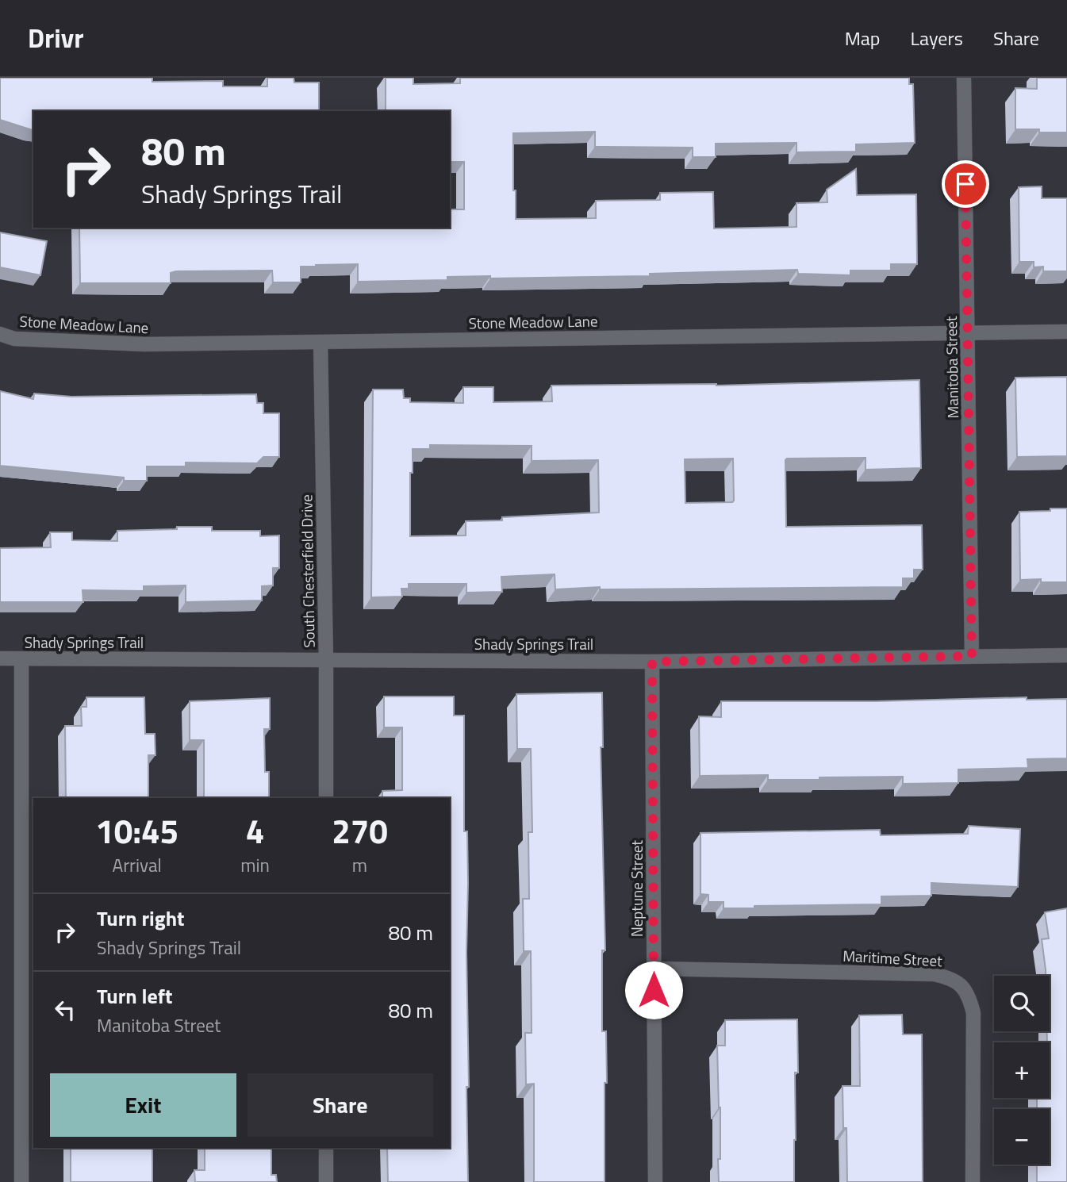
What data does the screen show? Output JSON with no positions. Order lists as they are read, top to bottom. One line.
{"streets":{"street":["Stone Meadow Lane","Manitoba Street","South Chesterfield Drive","Shady Springs Trail","Neptune Street","Maritime Street"]},"crossings":[["Stone Meadow Lane","Manitoba Street"],["Stone Meadow Lane","South Chesterfield Drive"],["Manitoba Street","Shady Springs Trail"],["South Chesterfield Drive","Shady Springs Trail"],["Shady Springs Trail","Neptune Street"],["Neptune Street","Maritime Street"]],"page":{"header":"Drivr","nav":["Map","Layers","Share"],"turn":["80 m","Shady Springs Trail"],"eta":["10:45","Arrival","4","min","270","m"],"list":[{"name":"Turn right","note":"Shady Springs Trail","value":"80 m"},{"name":"Turn left","note":"Manitoba Street","value":"80 m"}],"map_buttons":["+","−"],"buttons":["Exit","Share"]}}
